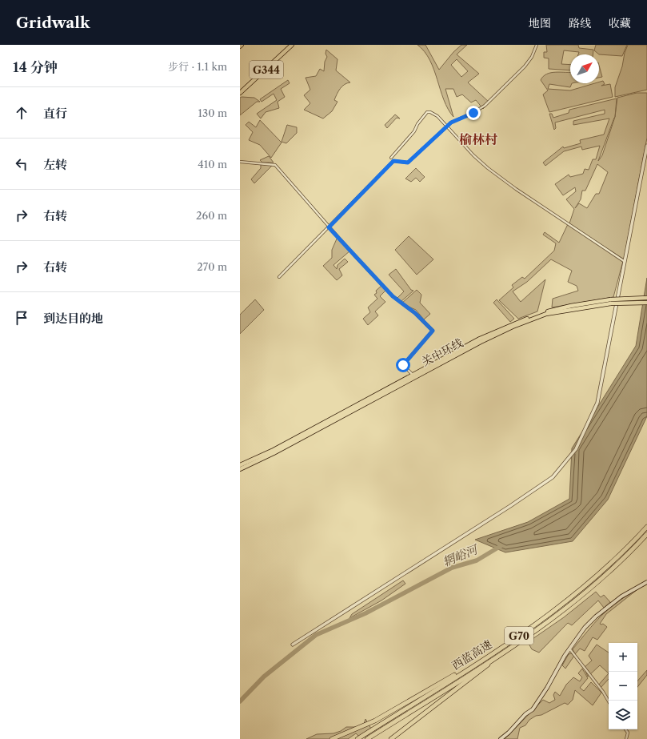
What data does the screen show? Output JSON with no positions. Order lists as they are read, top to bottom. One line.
{"streets":{"highway":["G70","西蓝高速"],"main road":["G344","关中环线"]},"districts":["榆林村"],"water":["辋峪河"],"north":"top right","page":{"header":"Gridwalk","nav":["地图","路线","收藏"],"heading":["14 分钟","步行 · 1.1 km"],"list":[["直行","130 m"],["左转","410 m"],["右转","260 m"],["右转","270 m"],"到达目的地"],"map_buttons":["+","−"]}}
